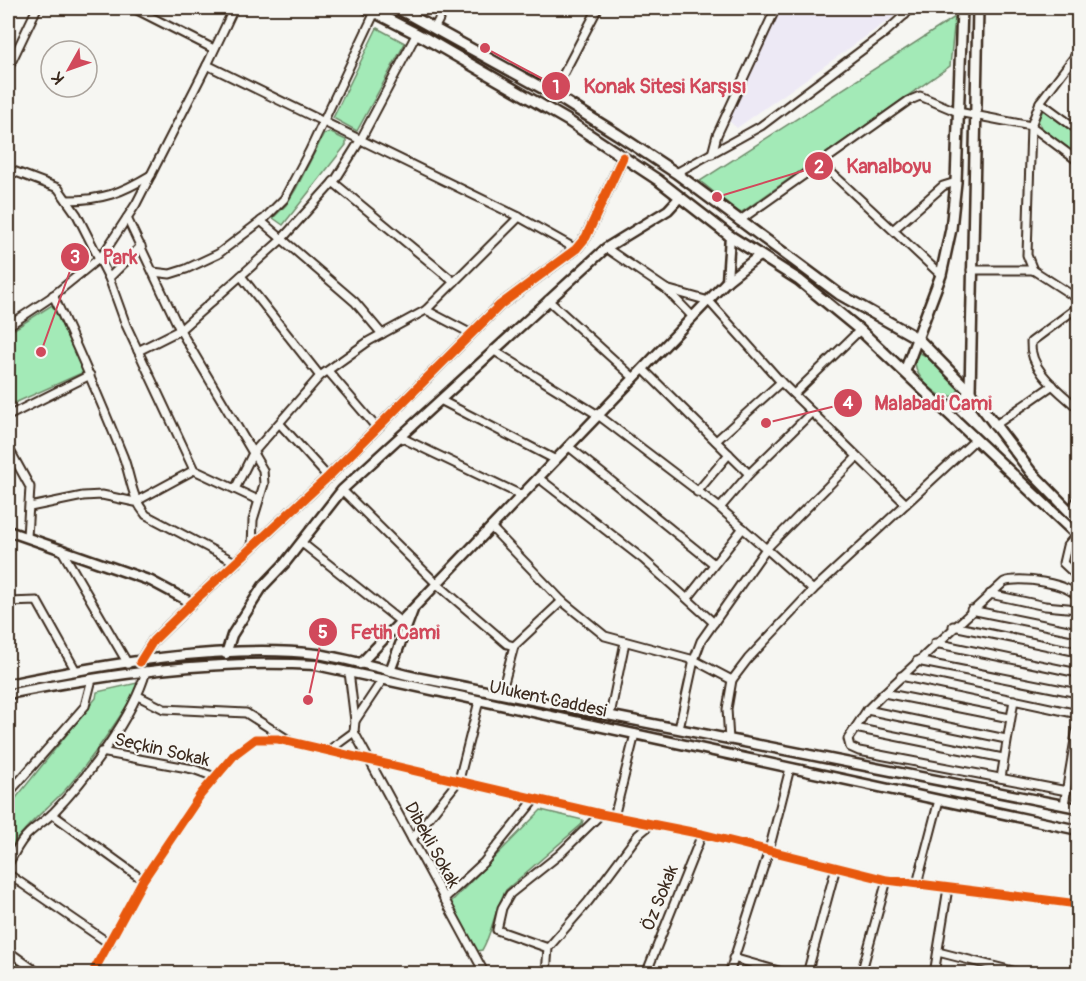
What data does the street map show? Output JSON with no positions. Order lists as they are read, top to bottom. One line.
{"streets":{"street":["Ulukent Caddesi","Seçkin Sokak","Dibekli Sokak","Öz Sokak"]},"places":["Konak Sitesi Karşısı","Kanalboyu","Park","Malabadi Cami","Fetih Cami"],"north":"bottom left"}
